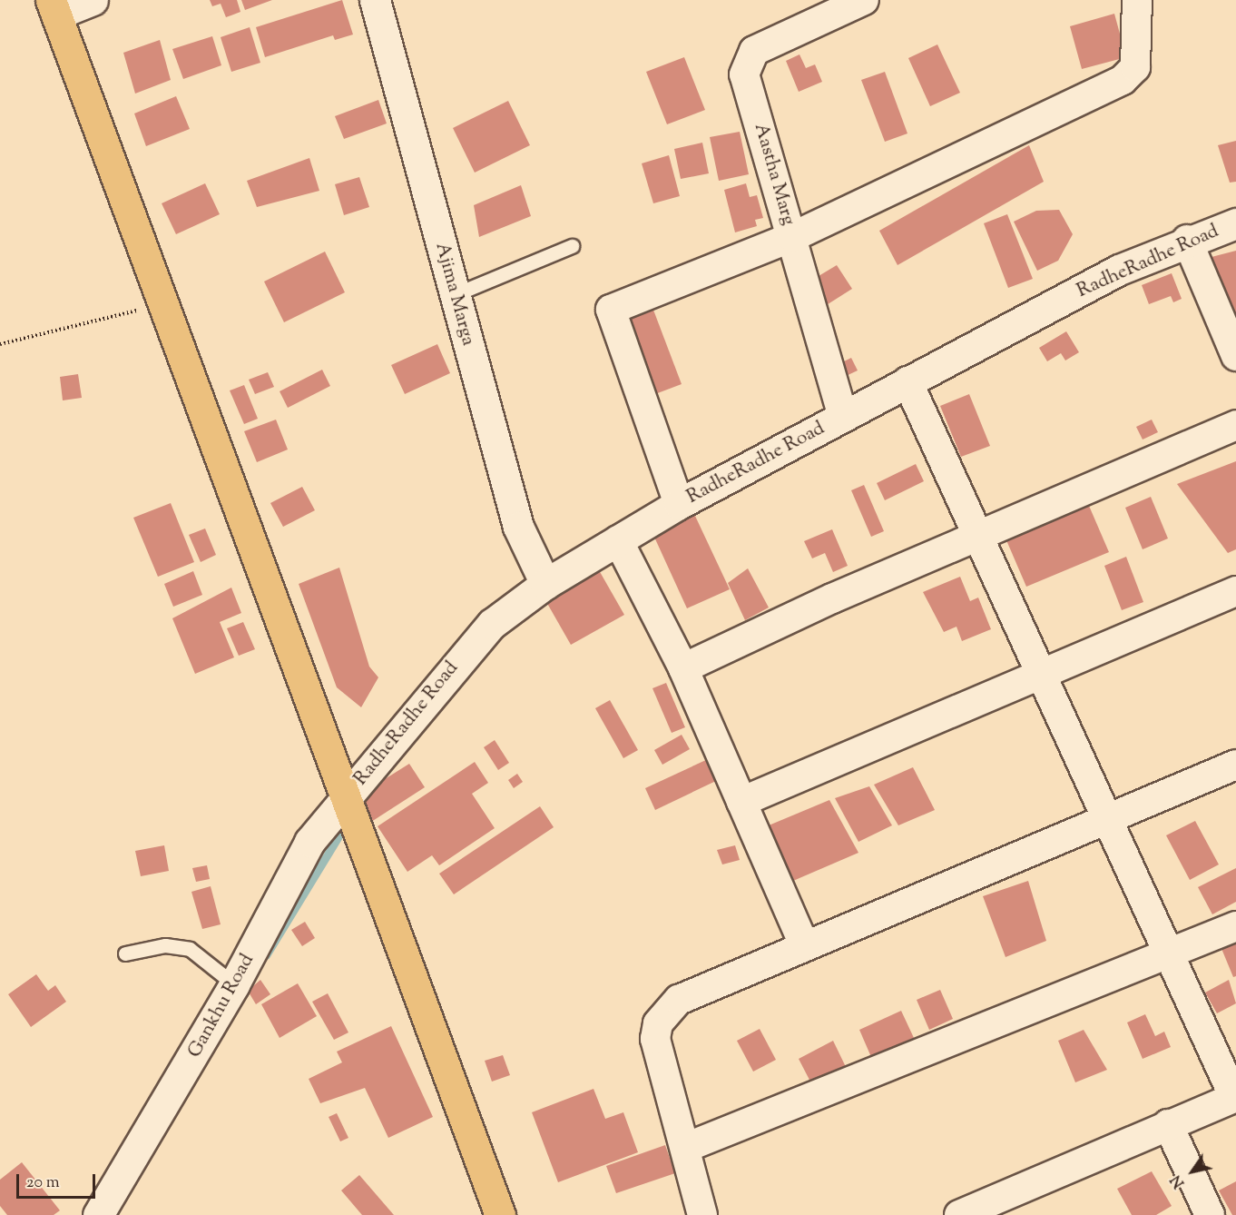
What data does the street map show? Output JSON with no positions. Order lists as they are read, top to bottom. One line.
{"streets":{"main road":["RadheRadhe Road","Ajima Marga","Gankhu Road"],"street":["Aastha Marg"]},"crossings":[["Aastha Marg","RadheRadhe Road"],["RadheRadhe Road","Ajima Marga"],["RadheRadhe Road","Gankhu Road"]],"scale_bar":"20 m","north":"bottom left"}
